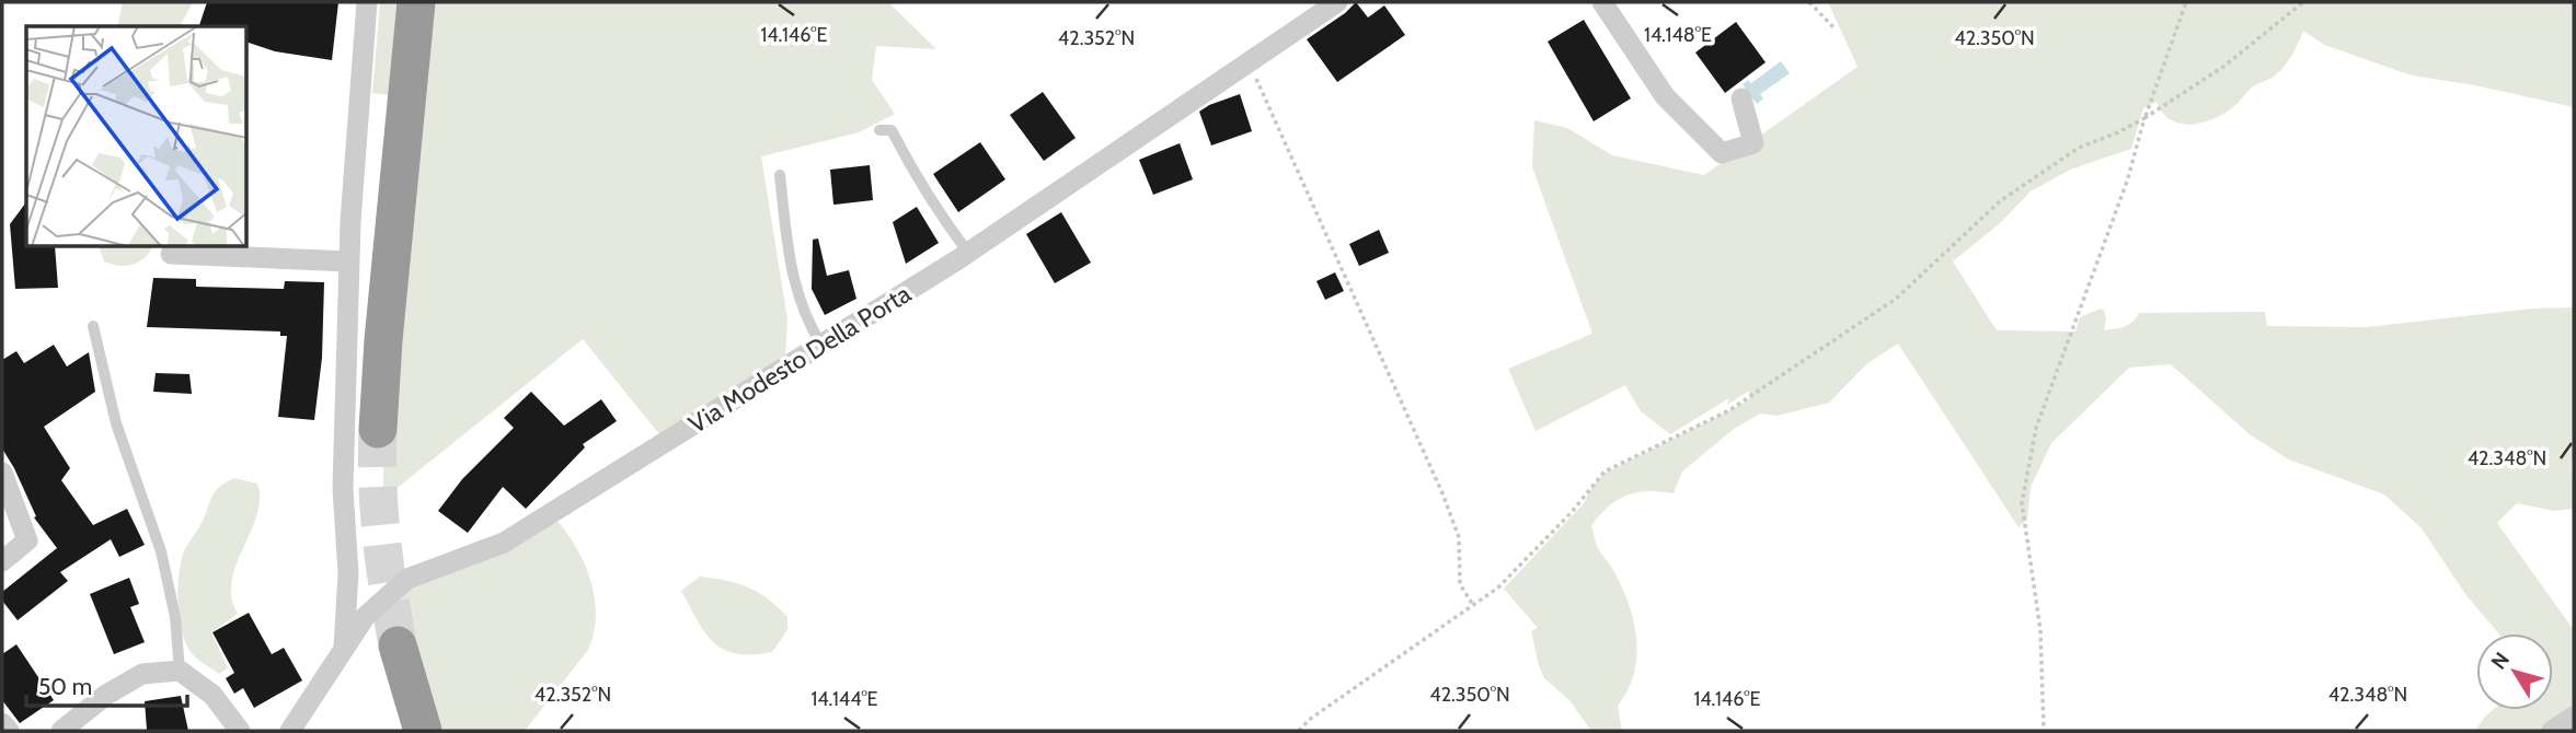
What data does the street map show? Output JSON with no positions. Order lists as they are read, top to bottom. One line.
{"streets":{"street":["Via Modesto Della Porta"]},"scale_bar":"50 m","north":"top left","coordinates":["14.146°E","14.148°E","42.352°N","42.350°N","42.348°N","14.144°E"]}
